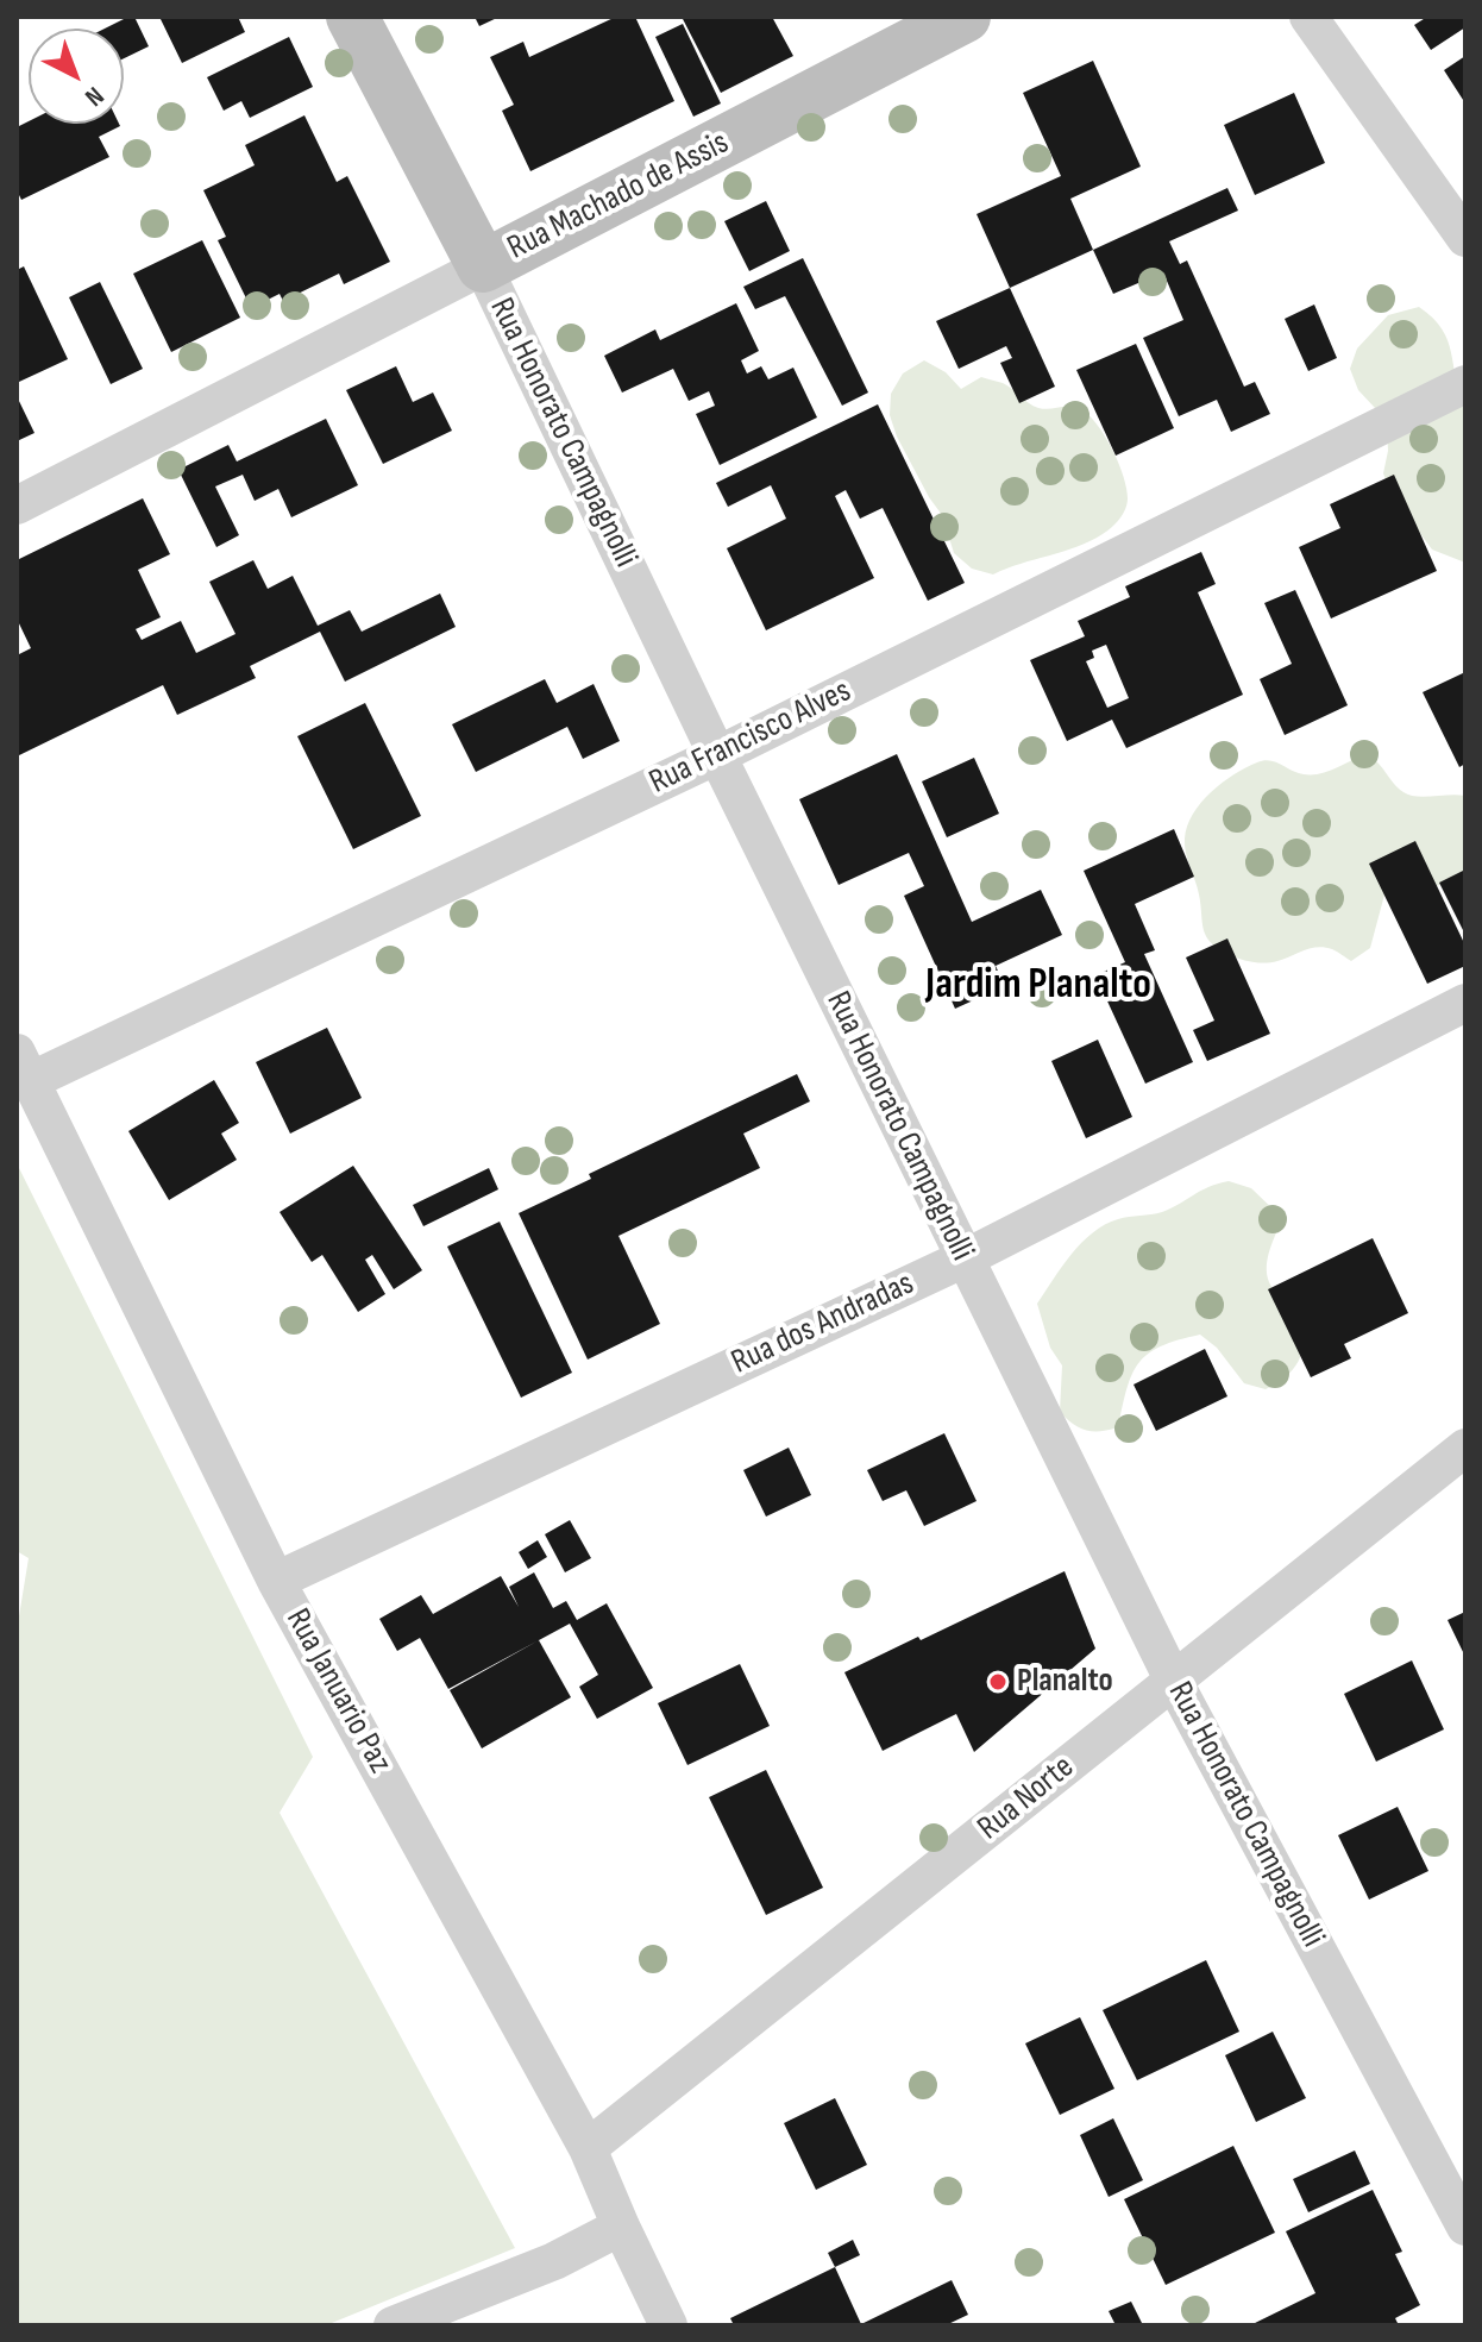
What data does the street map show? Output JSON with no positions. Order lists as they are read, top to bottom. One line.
{"streets":{"street":["Rua Machado de Assis","Rua Honorato Campagnolli","Rua Francisco Alves","Rua dos Andradas","Rua Januario Paz","Rua Norte"]},"crossings":[["Rua Machado de Assis","Rua Honorato Campagnolli"],["Rua Honorato Campagnolli","Rua Francisco Alves"],["Rua Honorato Campagnolli","Rua dos Andradas"],["Rua Honorato Campagnolli","Rua Norte"],["Rua Francisco Alves","Rua Januario Paz"],["Rua dos Andradas","Rua Januario Paz"],["Rua Januario Paz","Rua Norte"]],"districts":["Jardim Planalto"],"places":["Planalto"],"north":"bottom right"}
